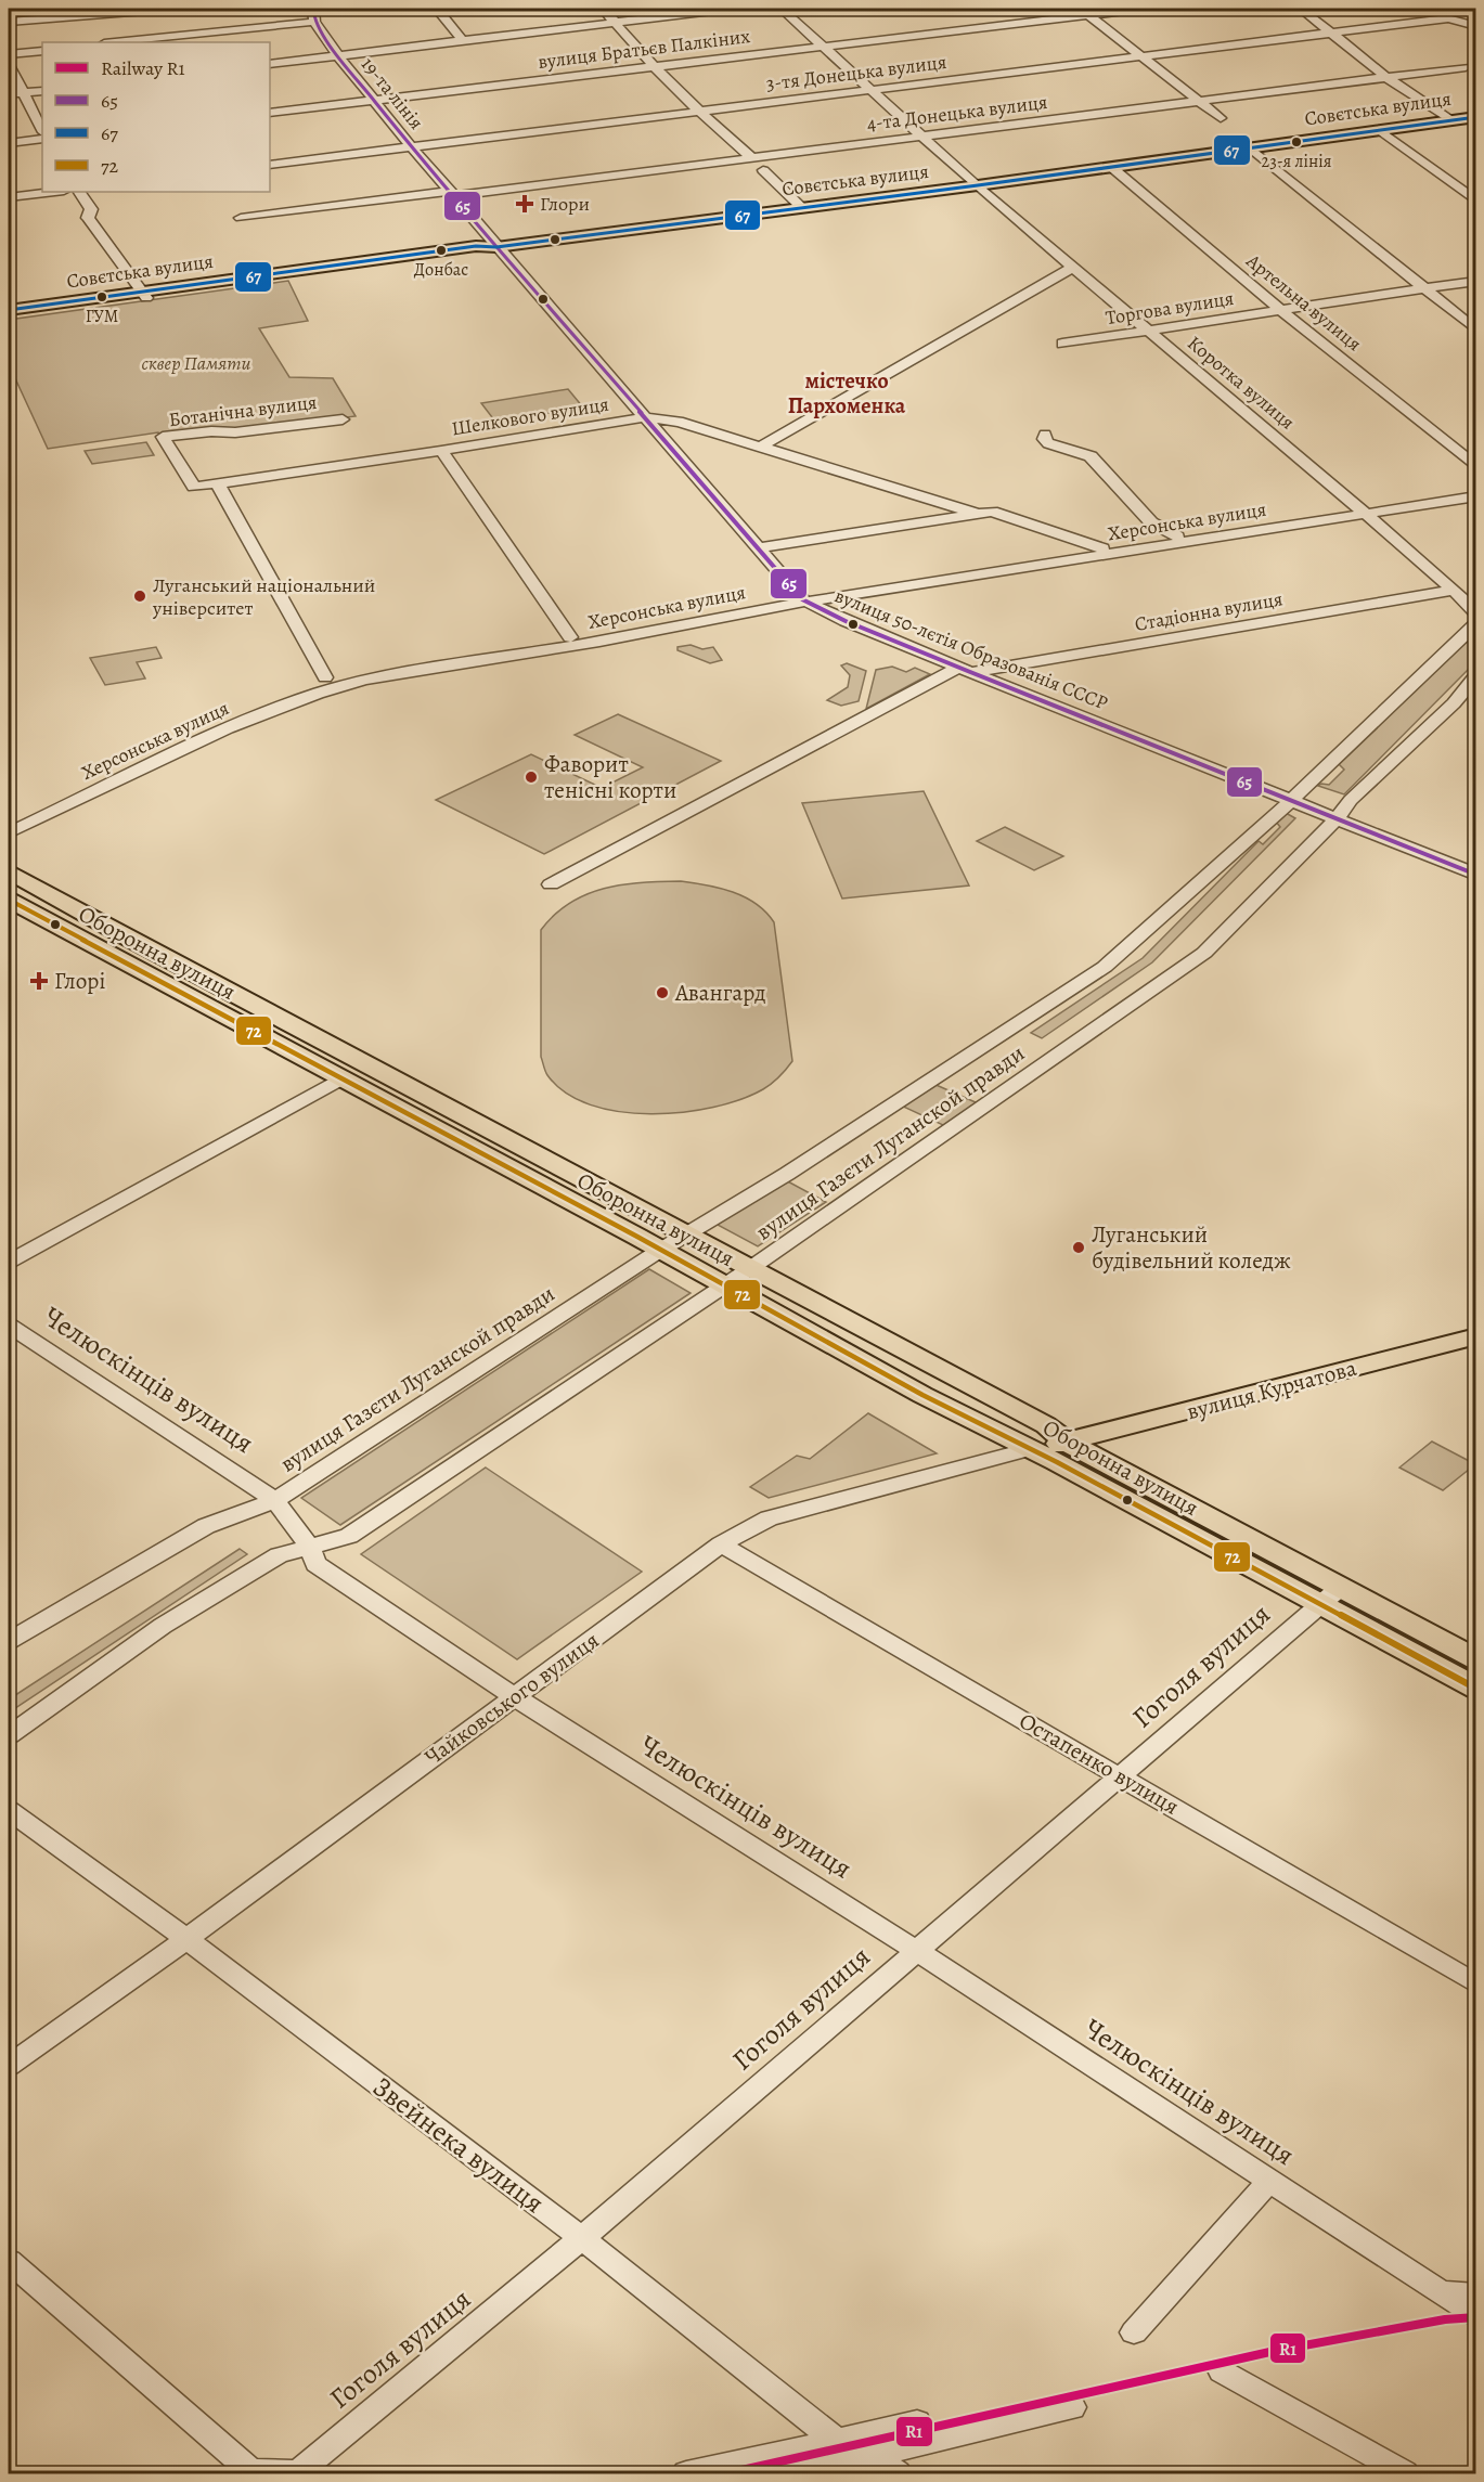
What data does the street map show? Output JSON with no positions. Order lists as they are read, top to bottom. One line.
{"streets":{"main road":["Совєтська вулиця","Оборонна вулиця","вулиця Курчатова","Чайковського вулиця"],"street":["вулиця Братьєв Палкіних","3-тя Донецька вулиця","19-та лінія","4-та Донецька вулиця","Артельна вулиця","Торгова вулиця","Коротка вулиця","Ботанічна вулиця","Шелкового вулиця","Херсонська вулиця","Стадіонна вулиця","вулиця 50-лєтія Образованія СССР","вулиця Газєти Луганской правди","Челюскінців вулиця","Гоголя вулиця","Остапенко вулиця","Звейнека вулиця"]},"crossings":[["вулиця Братьєв Палкіних","19-та лінія"],["вулиця Братьєв Палкіних","Коротка вулиця"],["3-тя Донецька вулиця","19-та лінія"],["3-тя Донецька вулиця","Коротка вулиця"],["19-та лінія","4-та Донецька вулиця"],["19-та лінія","вулиця 50-лєтія Образованія СССР"],["Совєтська вулиця","Артельна вулиця"],["Совєтська вулиця","Коротка вулиця"],["Совєтська вулиця","вулиця 50-лєтія Образованія СССР"],["4-та Донецька вулиця","Коротка вулиця"],["4-та Донецька вулиця","вулиця 50-лєтія Образованія СССР"],["Артельна вулиця","Торгова вулиця"],["Торгова вулиця","Коротка вулиця"],["Коротка вулиця","Херсонська вулиця"],["Коротка вулиця","Стадіонна вулиця"],["Ботанічна вулиця","Шелкового вулиця"],["Шелкового вулиця","Херсонська вулиця"],["Шелкового вулиця","вулиця 50-лєтія Образованія СССР"],["Херсонська вулиця","вулиця 50-лєтія Образованія СССР"],["Стадіонна вулиця","вулиця 50-лєтія Образованія СССР"],["вулиця 50-лєтія Образованія СССР","вулиця Газєти Луганской правди"],["Оборонна вулиця","вулиця Газєти Луганской правди"],["Оборонна вулиця","вулиця Курчатова"],["Оборонна вулиця","Гоголя вулиця"],["Оборонна вулиця","Чайковського вулиця"],["вулиця Газєти Луганской правди","Челюскінців вулиця"],["Челюскінців вулиця","Гоголя вулиця"],["Челюскінців вулиця","Чайковського вулиця"],["вулиця Курчатова","Чайковського вулиця"],["Гоголя вулиця","Остапенко вулиця"],["Гоголя вулиця","Звейнека вулиця"],["Чайковського вулиця","Остапенко вулиця"],["Чайковського вулиця","Звейнека вулиця"]],"districts":["містечко Пархоменка"],"parks":["сквер Памяти"],"places":{"other":["23-я лінія","Донбас","ГУМ","Луганський національний університет","Фаворит тенісні корти","Авангард","Луганський будівельний коледж"],"health":["Глори","Глорі"]},"lines":["transit line 65","transit line 67","transit line 72","rail line R1"],"legend":["Railway R1","65","67","72"]}
